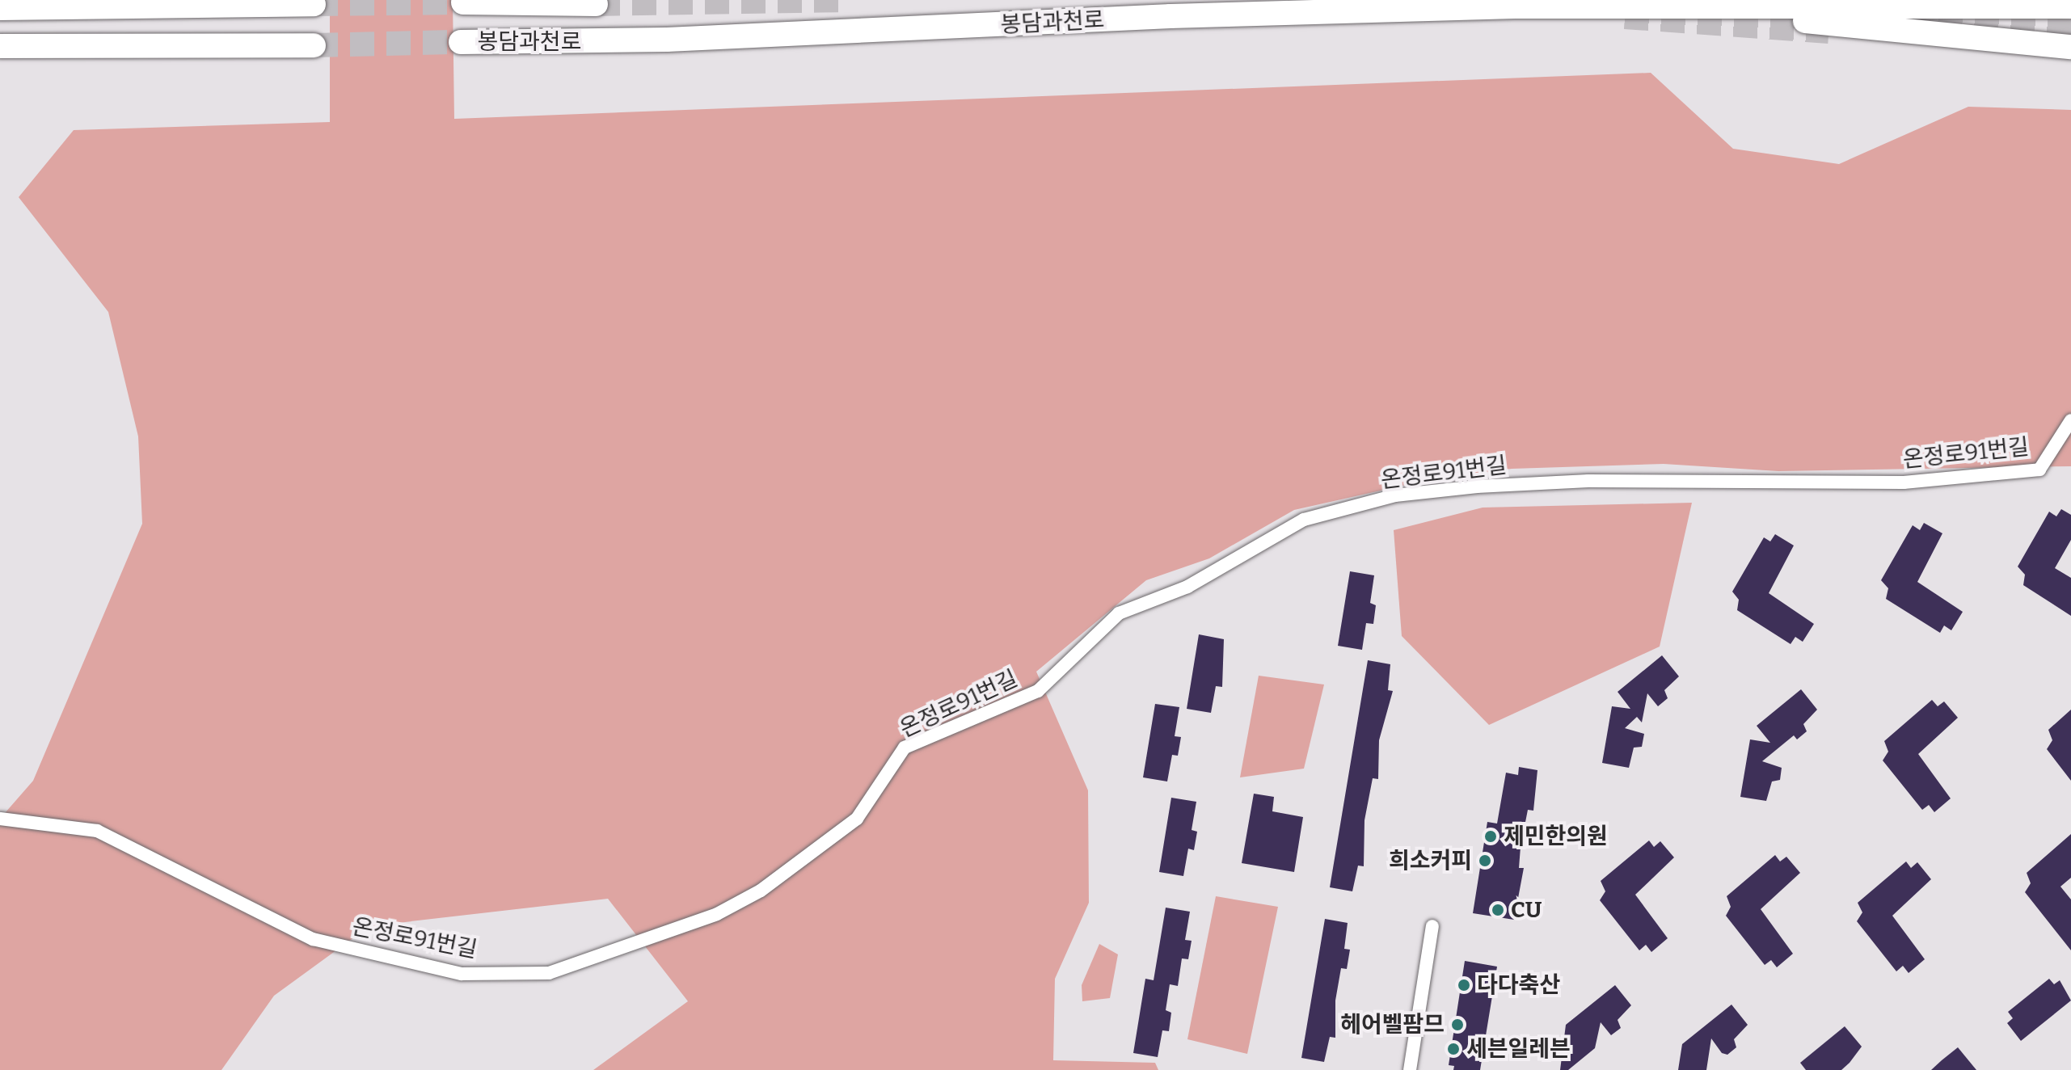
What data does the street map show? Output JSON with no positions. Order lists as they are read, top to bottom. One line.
{"streets":{"highway":["봉담과천로"],"street":["온정로91번길"]},"places":["제민한의원","희소커피","CU","다다축산","헤어벨팜므","세븐일레븐"]}
